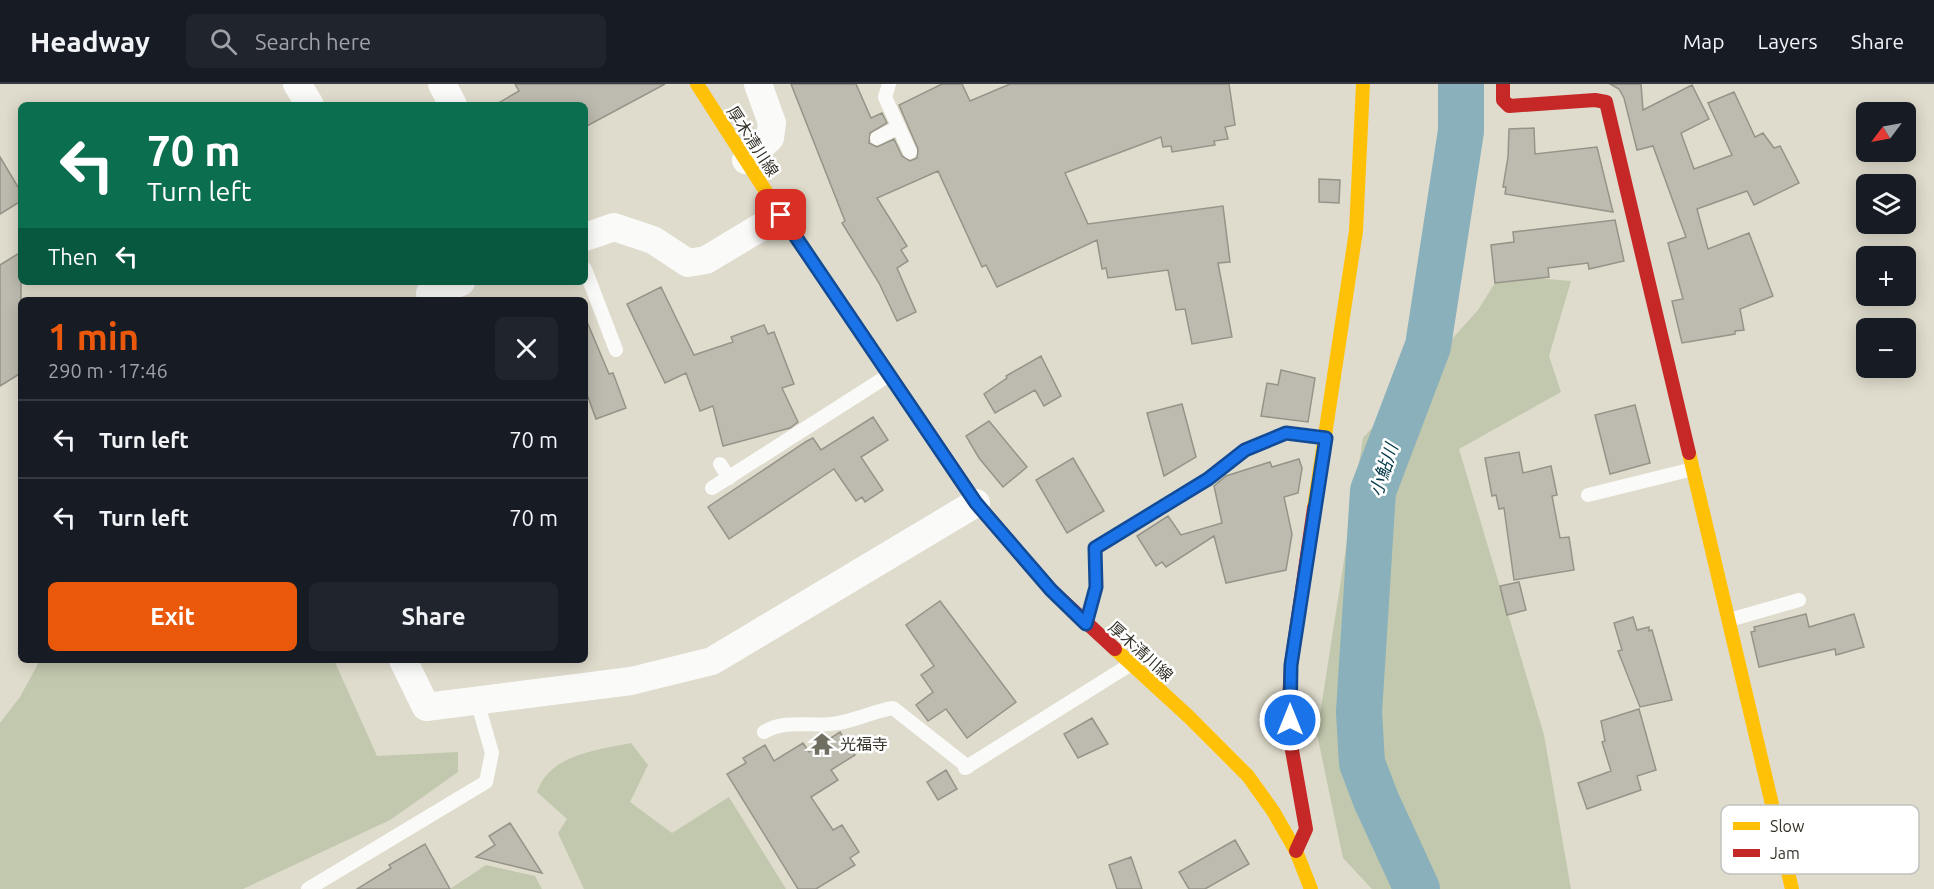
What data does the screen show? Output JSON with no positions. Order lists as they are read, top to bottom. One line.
{"streets":{"street":["厚木清川線"]},"water":["小鮎川"],"places":{"temple":["光福寺"]},"legend":["Slow","Jam"],"north":"bottom left","page":{"header":"Headway","search":"Search here","nav":["Map","Layers","Share"],"map_buttons":["+","−"],"turn":["70 m","Turn left"],"then":"Then","heading":["1 min","290 m · 17:46"],"list":[{"name":"Turn left","value":"70 m"},{"name":"Turn left","value":"70 m"}],"buttons":["Exit","Share"]}}
